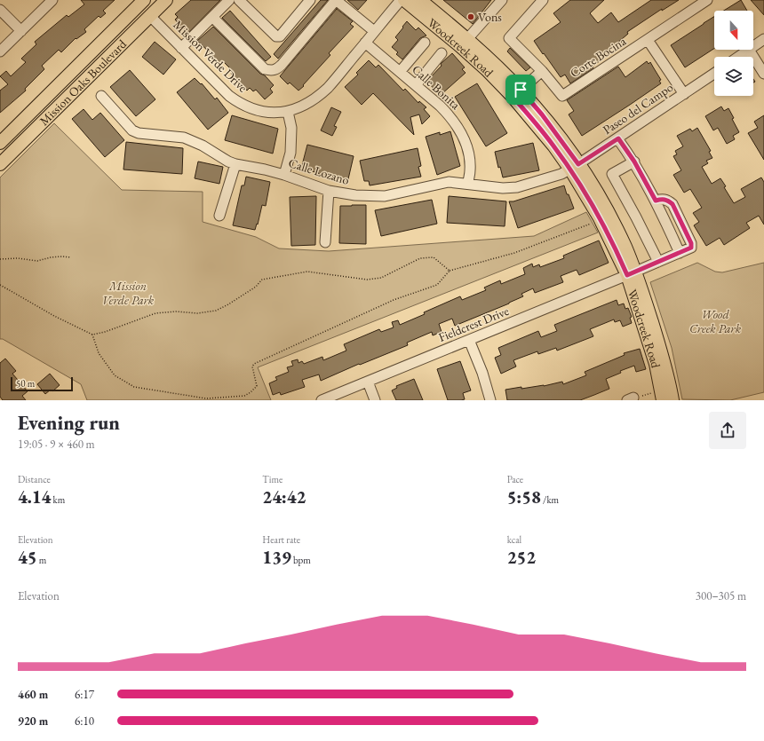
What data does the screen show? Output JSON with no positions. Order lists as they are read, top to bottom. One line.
{"streets":{"main road":["Woodcreek Road","Mission Oaks Boulevard"],"street":["Mission Verde Drive","Corte Bocina","Calle Bonita","Paseo del Campo","Calle Lozano","Fieldcrest Drive"]},"crossings":[["Woodcreek Road","Paseo del Campo"],["Woodcreek Road","Calle Lozano"],["Woodcreek Road","Fieldcrest Drive"],["Mission Verde Drive","Mission Oaks Boulevard"],["Mission Verde Drive","Calle Bonita"],["Calle Bonita","Calle Lozano"],["Paseo del Campo","Calle Lozano"]],"parks":["Mission Verde Park","Wood Creek Park"],"places":["Vons"],"scale_bar":"50 m","north":"bottom","page":{"scale":"50 m","heading":["Evening run","19:05 · 9 × 460 m"],"stats":[["Distance","4.14 km"],["Time","24:42"],["Pace","5:58 /km"],["Elevation","45 m"],["Heart rate","139 bpm"],["kcal","252"]],"chart":["Elevation","300–305 m"],"list":[{"name":"460 m","note":"6:17"},{"name":"920 m","note":"6:10"}]}}
